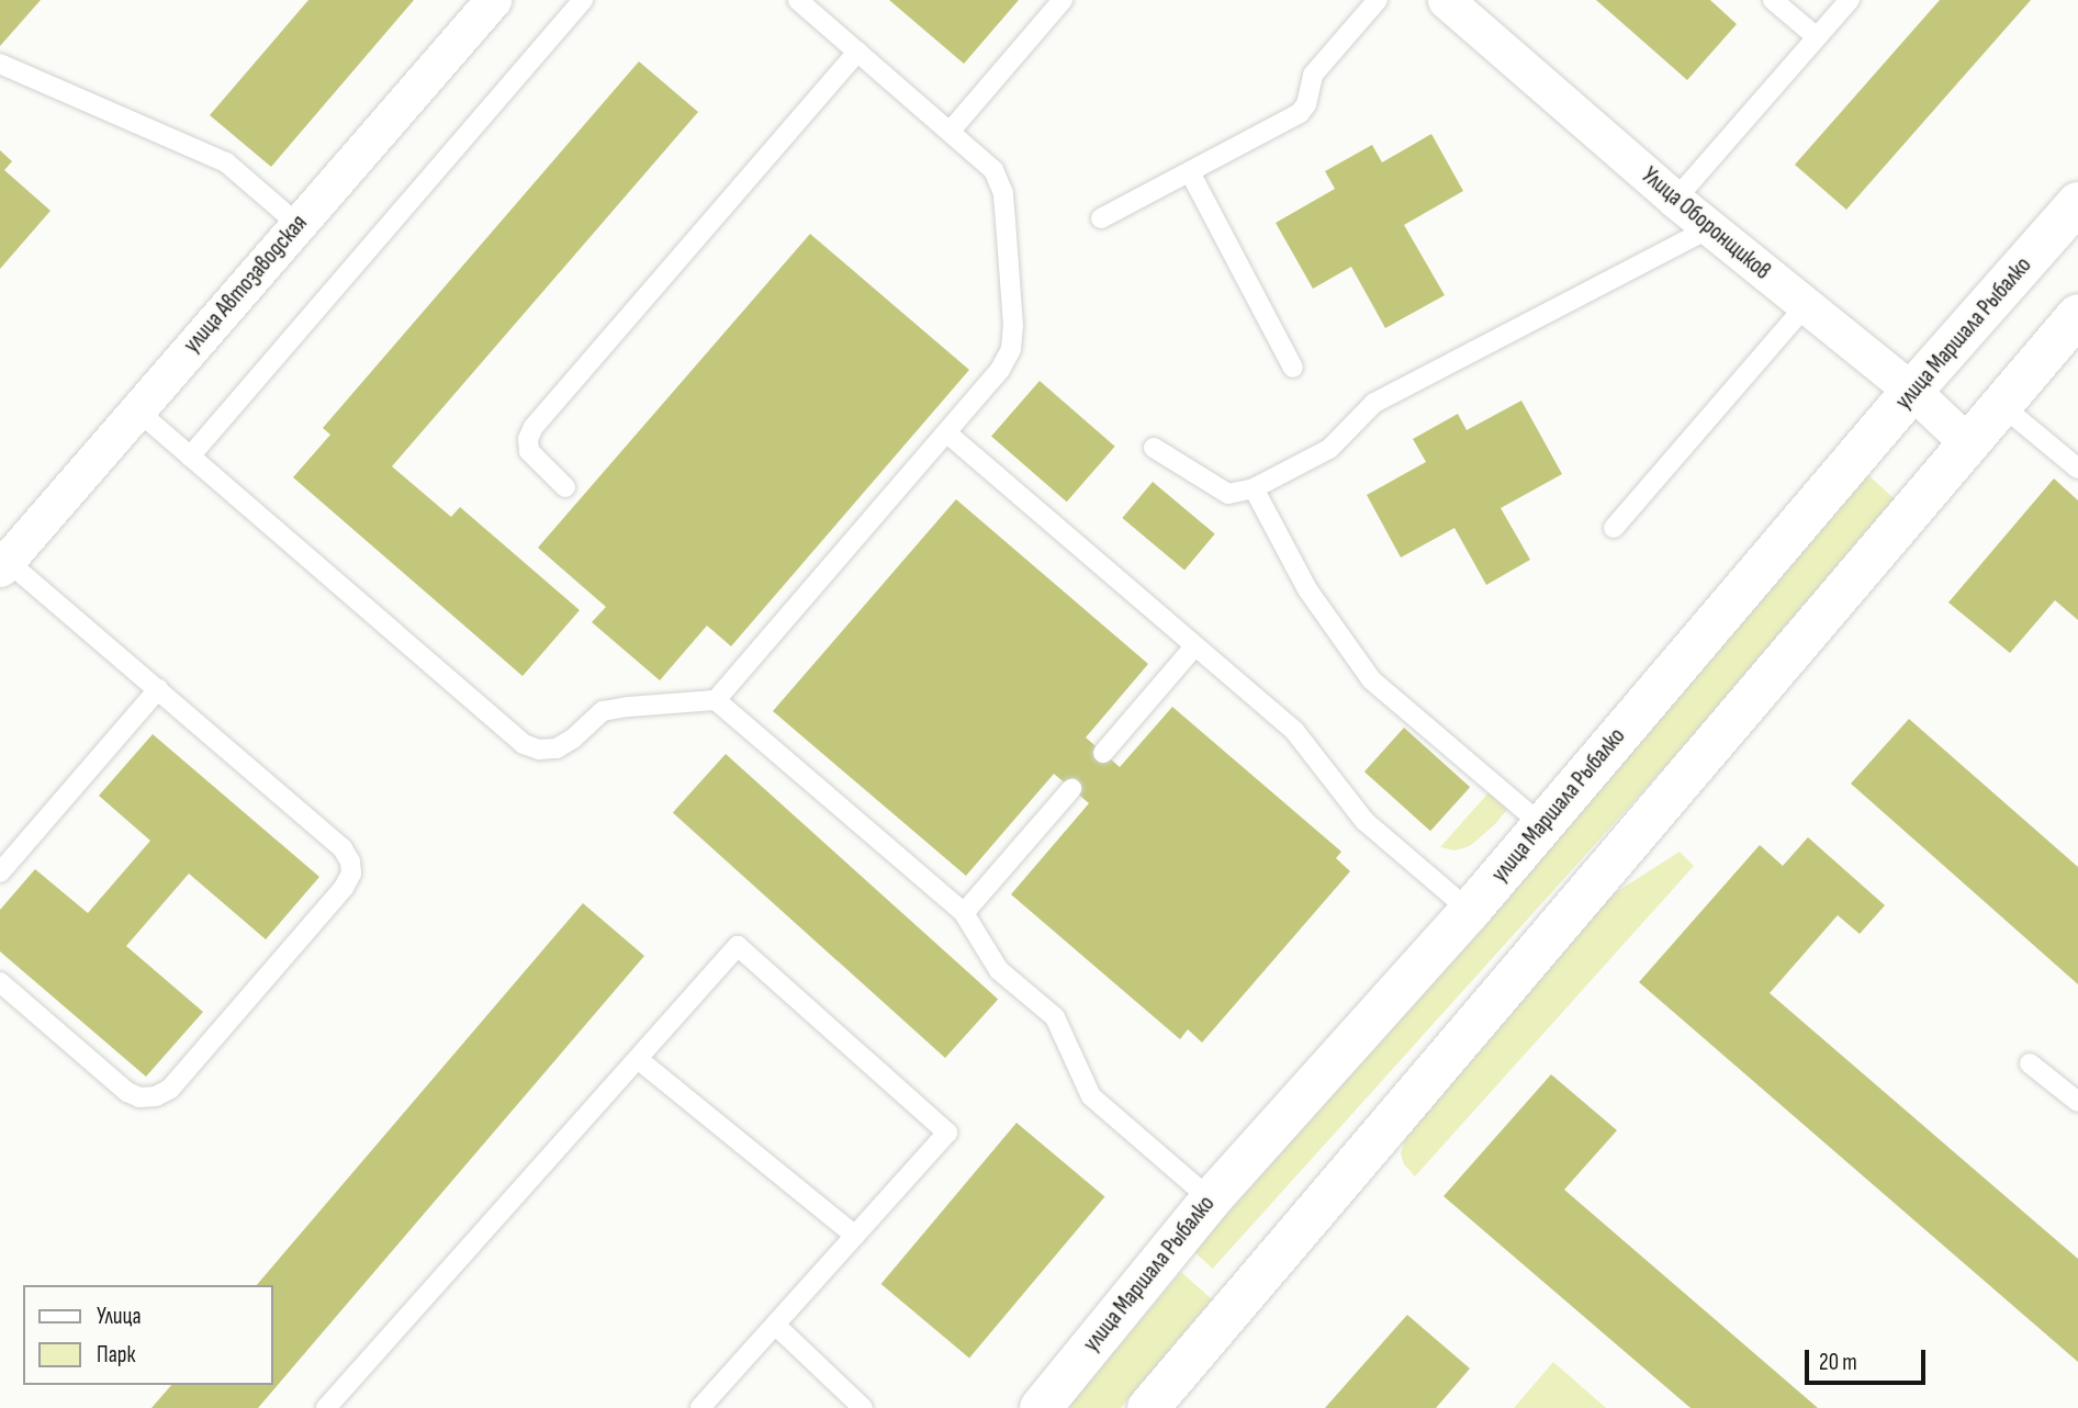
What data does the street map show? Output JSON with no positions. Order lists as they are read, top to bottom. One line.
{"streets":{"main road":["улица Маршала Рыбалко"],"street":["Улица Оборонщиков","улица Автозаводская"]},"crossings":[["Улица Оборонщиков","улица Маршала Рыбалко"]],"legend":["Улица","Парк"],"scale_bar":"20 m"}
